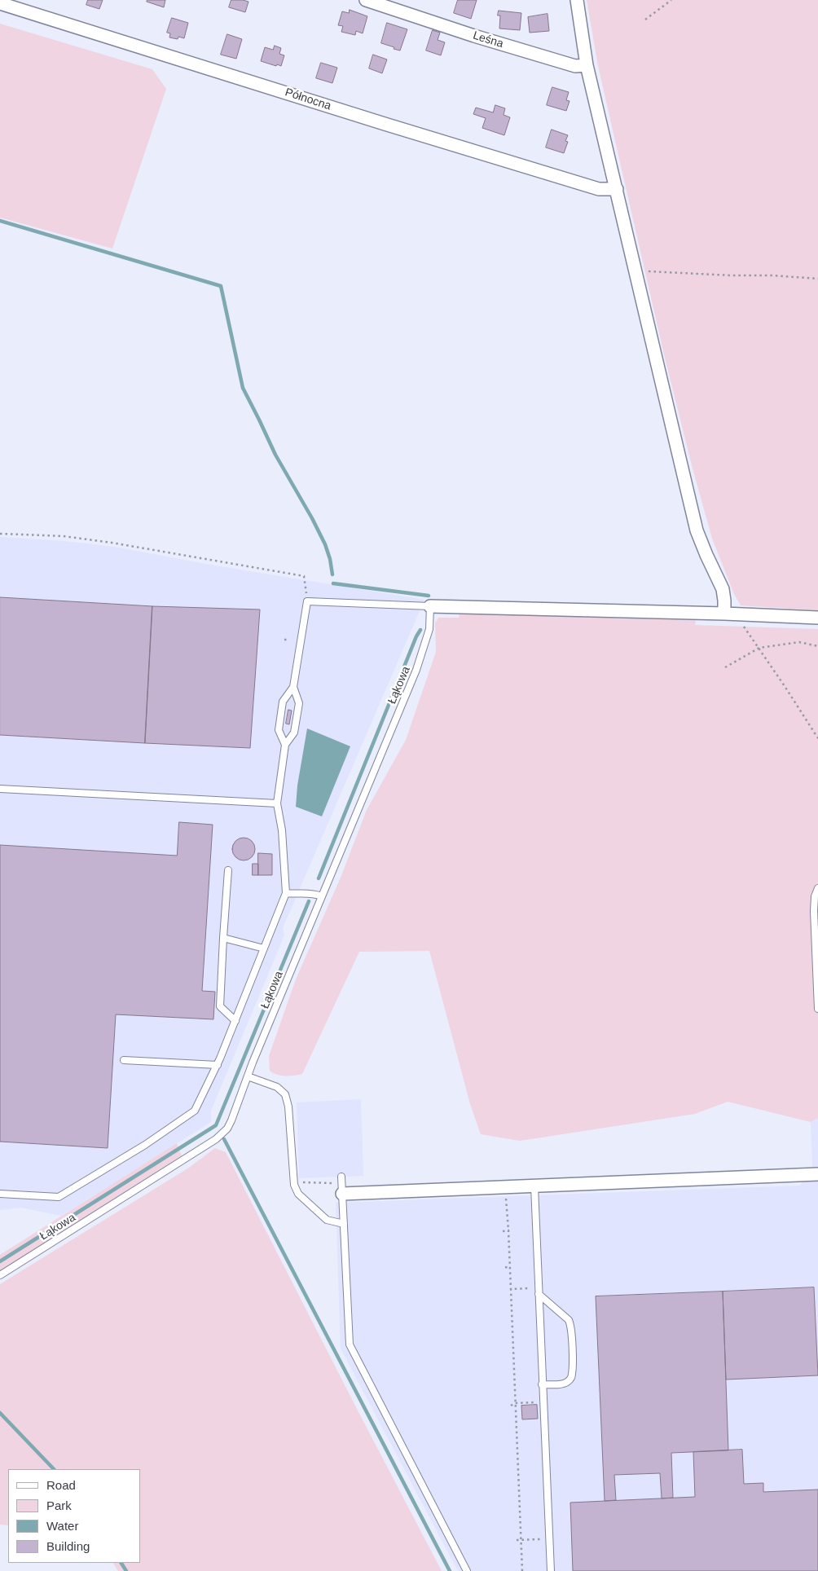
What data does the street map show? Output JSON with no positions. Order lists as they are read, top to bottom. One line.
{"streets":{"street":["Leśna","Północna"],"lane":["Łąkowa"]},"legend":["Road","Park","Water","Building"]}
